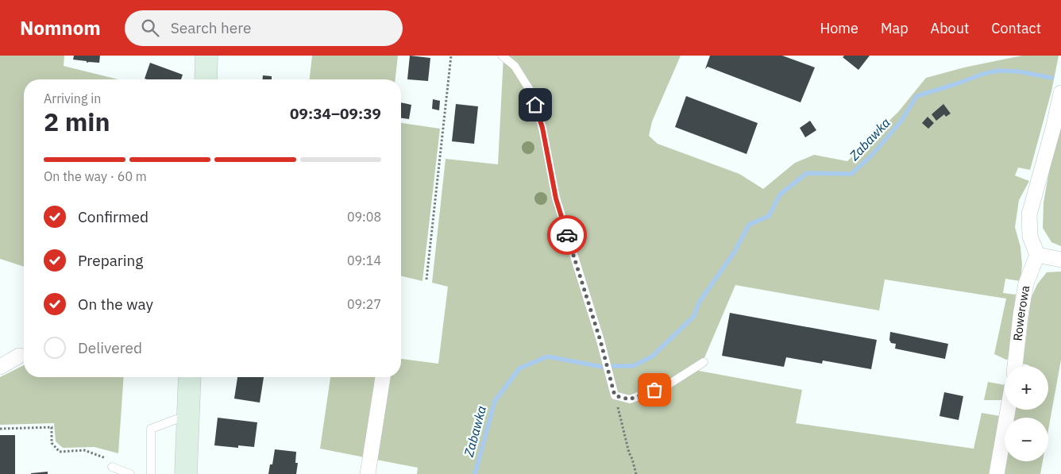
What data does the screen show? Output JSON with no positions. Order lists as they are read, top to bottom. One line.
{"streets":{"street":["Rowerowa"]},"water":["Zabawka"],"page":{"header":"Nomnom","search":"Search here","nav":["Home","Map","About","Contact"],"heading":["2 min","Arriving in","09:34–09:39"],"bar":"On the way · 60 m","list":[["Confirmed","09:08"],["Preparing","09:14"],["On the way","09:27"],"Delivered"],"map_buttons":["+","−"]}}
